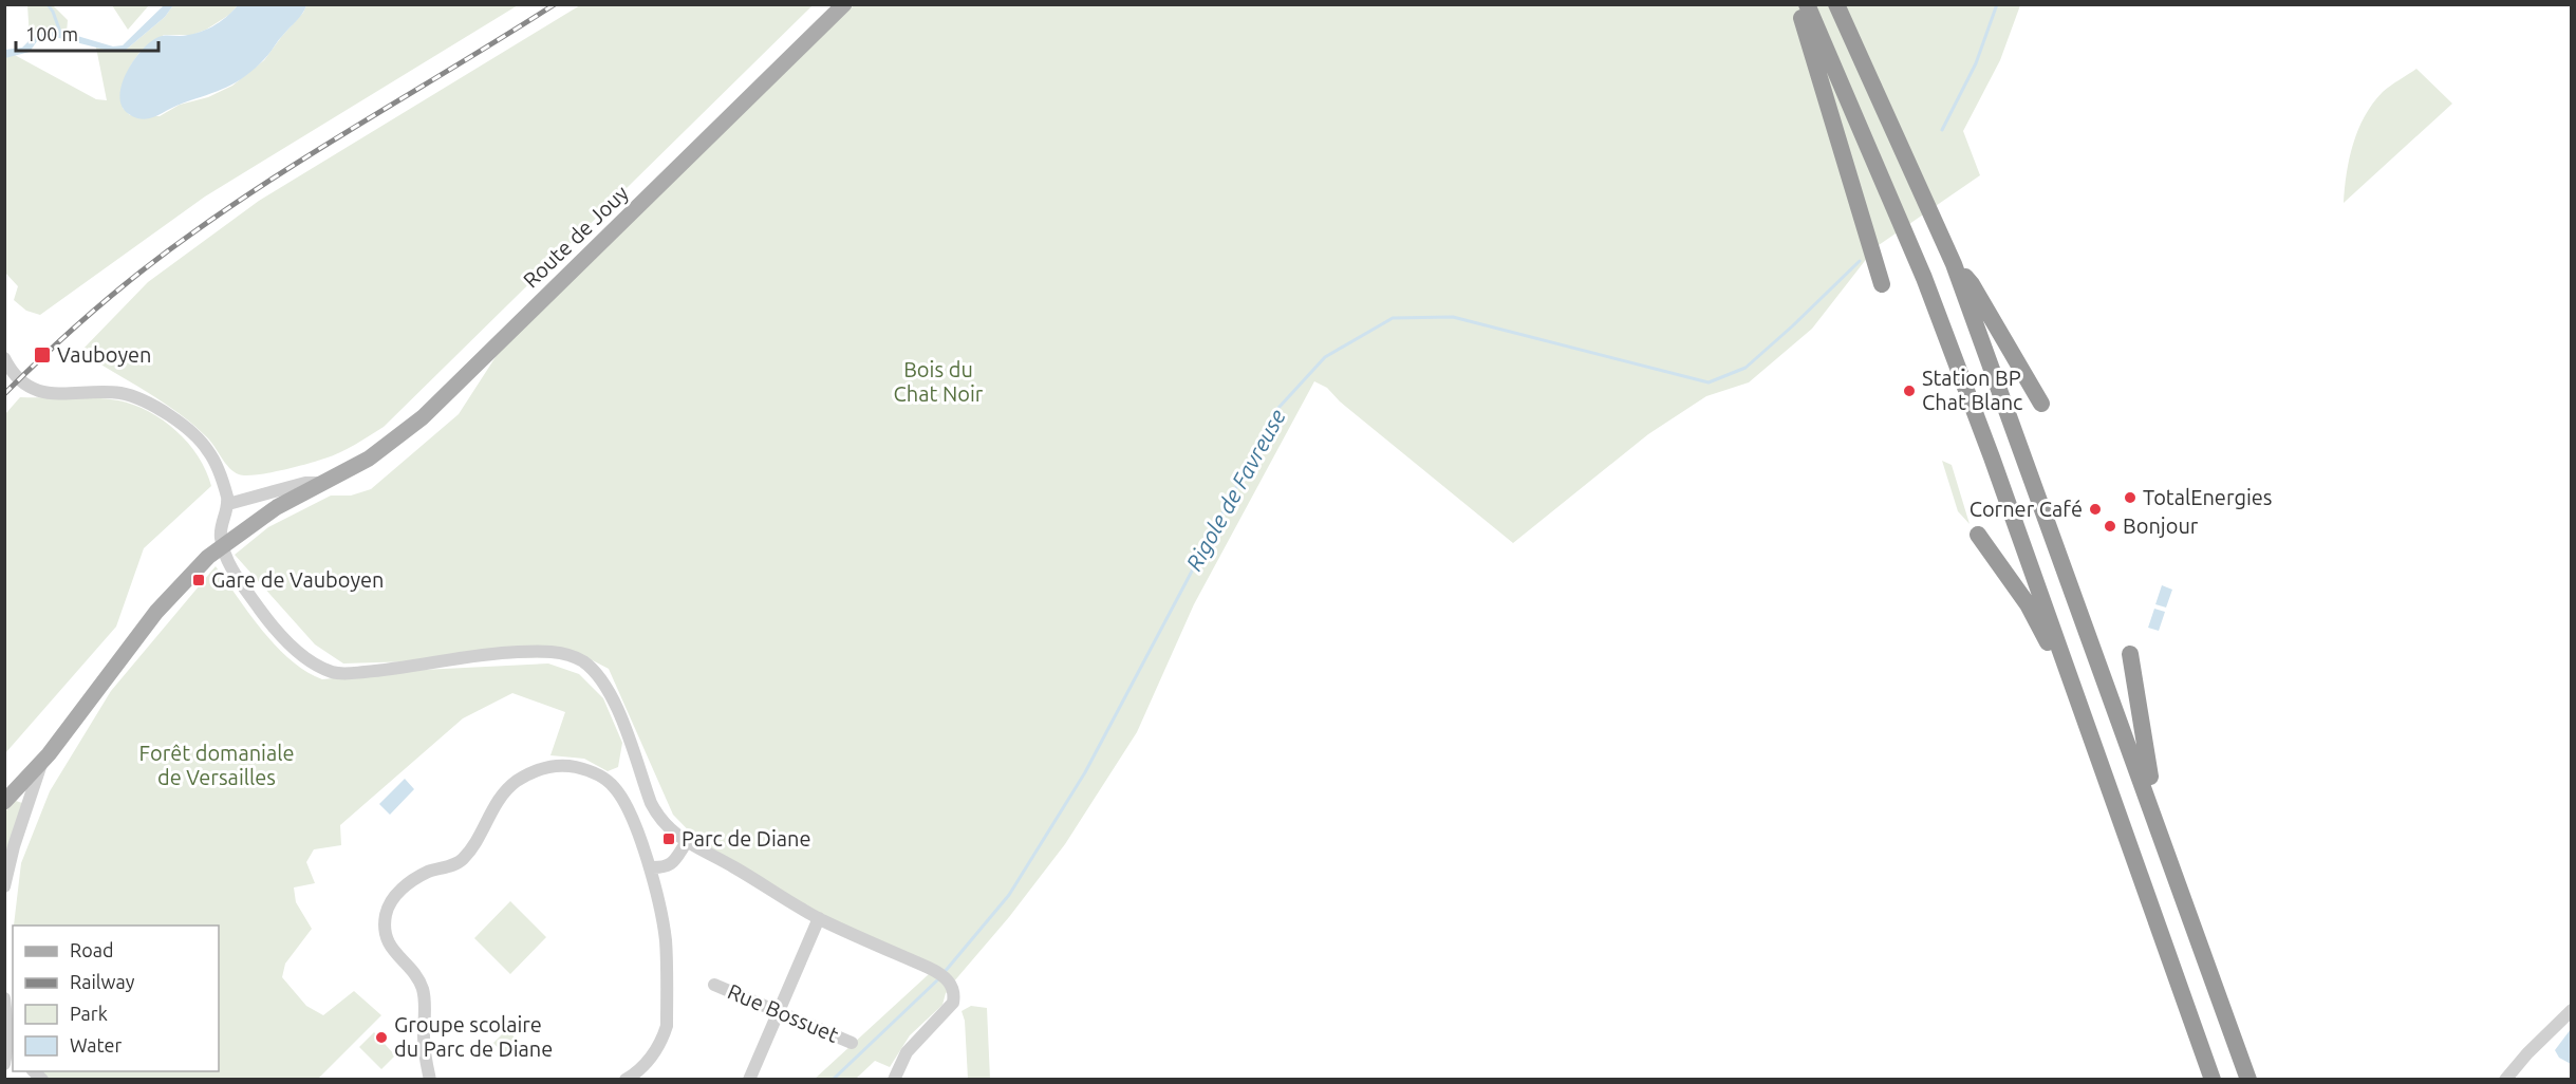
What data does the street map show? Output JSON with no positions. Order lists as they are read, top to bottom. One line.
{"streets":{"main road":["Route de Jouy"],"street":["Rue Bossuet"]},"water":["Rigole de Favreuse"],"parks":["Bois du Chat Noir","Forêt domaniale de Versailles"],"places":{"transit":["Vauboyen","Gare de Vauboyen","Parc de Diane"],"other":["Station BP Chat Blanc","TotalEnergies","Corner Café","Bonjour","Groupe scolaire du Parc de Diane"]},"legend":["Road","Railway","Park","Water"],"scale_bar":"100 m"}
